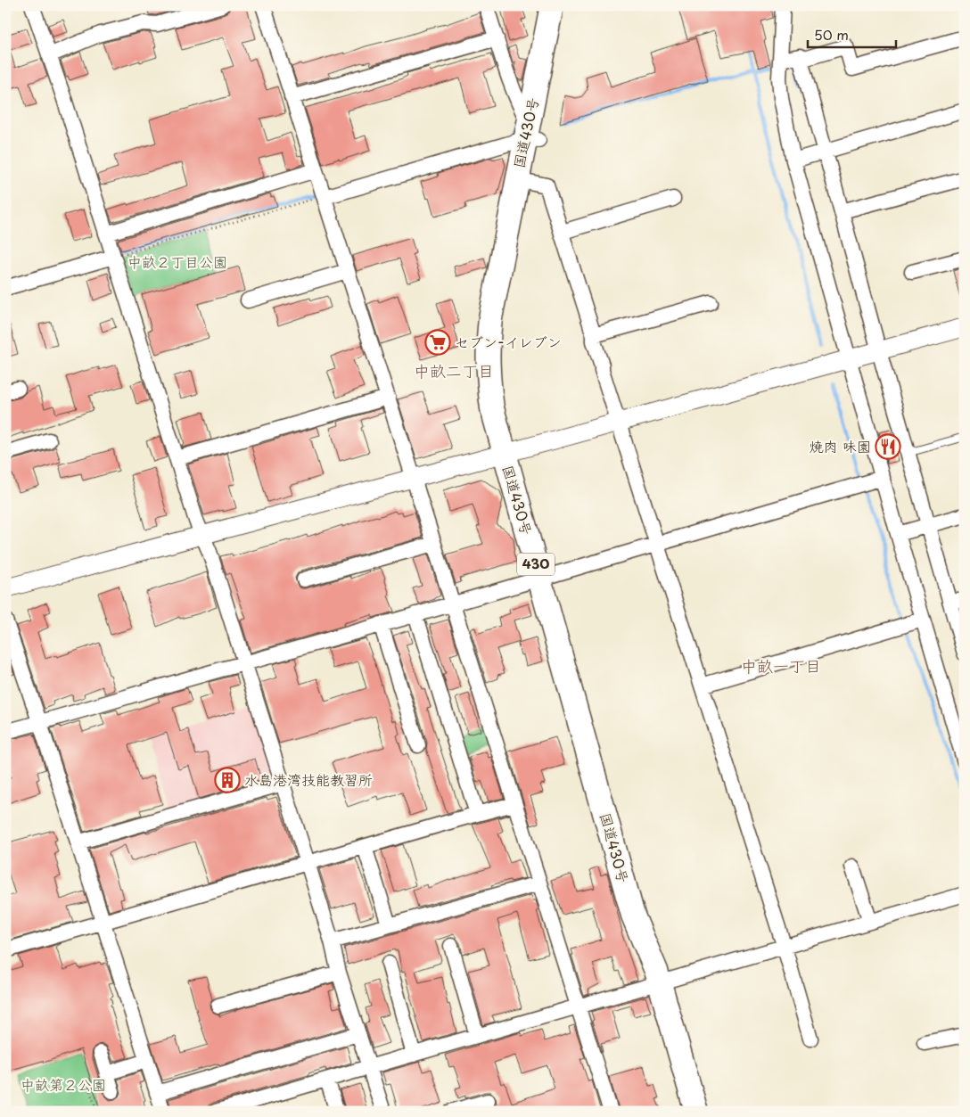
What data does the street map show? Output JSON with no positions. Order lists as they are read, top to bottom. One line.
{"streets":{"highway":["国道430号","430"]},"districts":["中畝二丁目","中畝一丁目"],"parks":["中畝２丁目公園","中畝第２公園"],"places":{"supermarket":["セブン-イレブン"],"restaurant":["焼肉 味園"],"building":["水島港湾技能教習所"]},"scale_bar":"50 m"}
